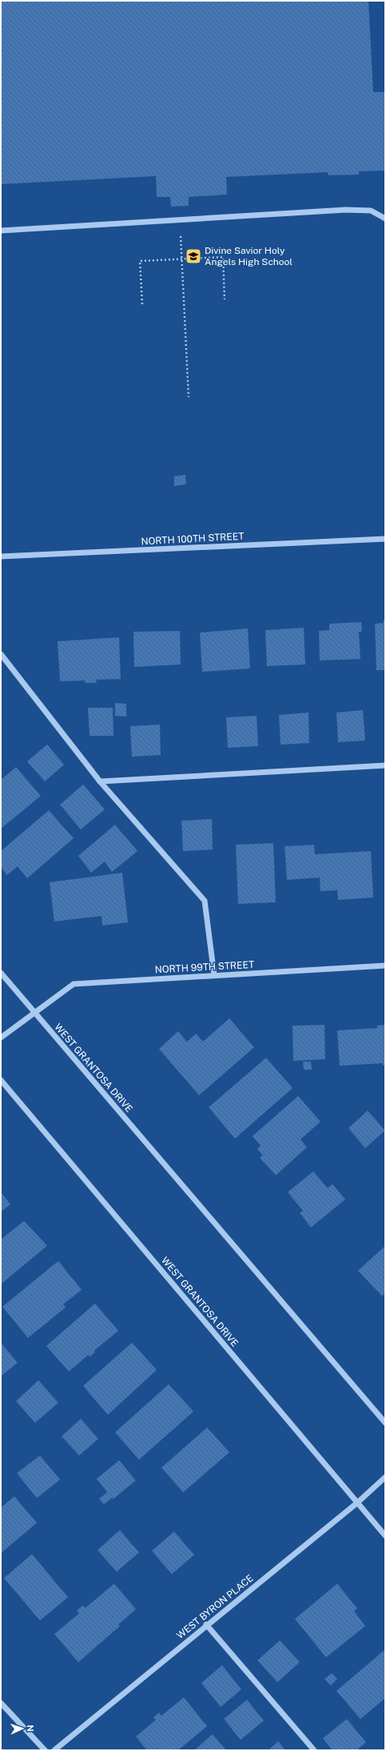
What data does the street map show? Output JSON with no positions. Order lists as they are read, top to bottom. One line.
{"streets":{"street":["NORTH 100TH STREET","NORTH 99TH STREET","WEST GRANTOSA DRIVE","WEST BYRON PLACE"]},"crossings":[["NORTH 99TH STREET","WEST GRANTOSA DRIVE"],["WEST GRANTOSA DRIVE","WEST BYRON PLACE"]],"places":{"school or university":["Divine Savior Holy Angels High School"]},"north":"right"}
